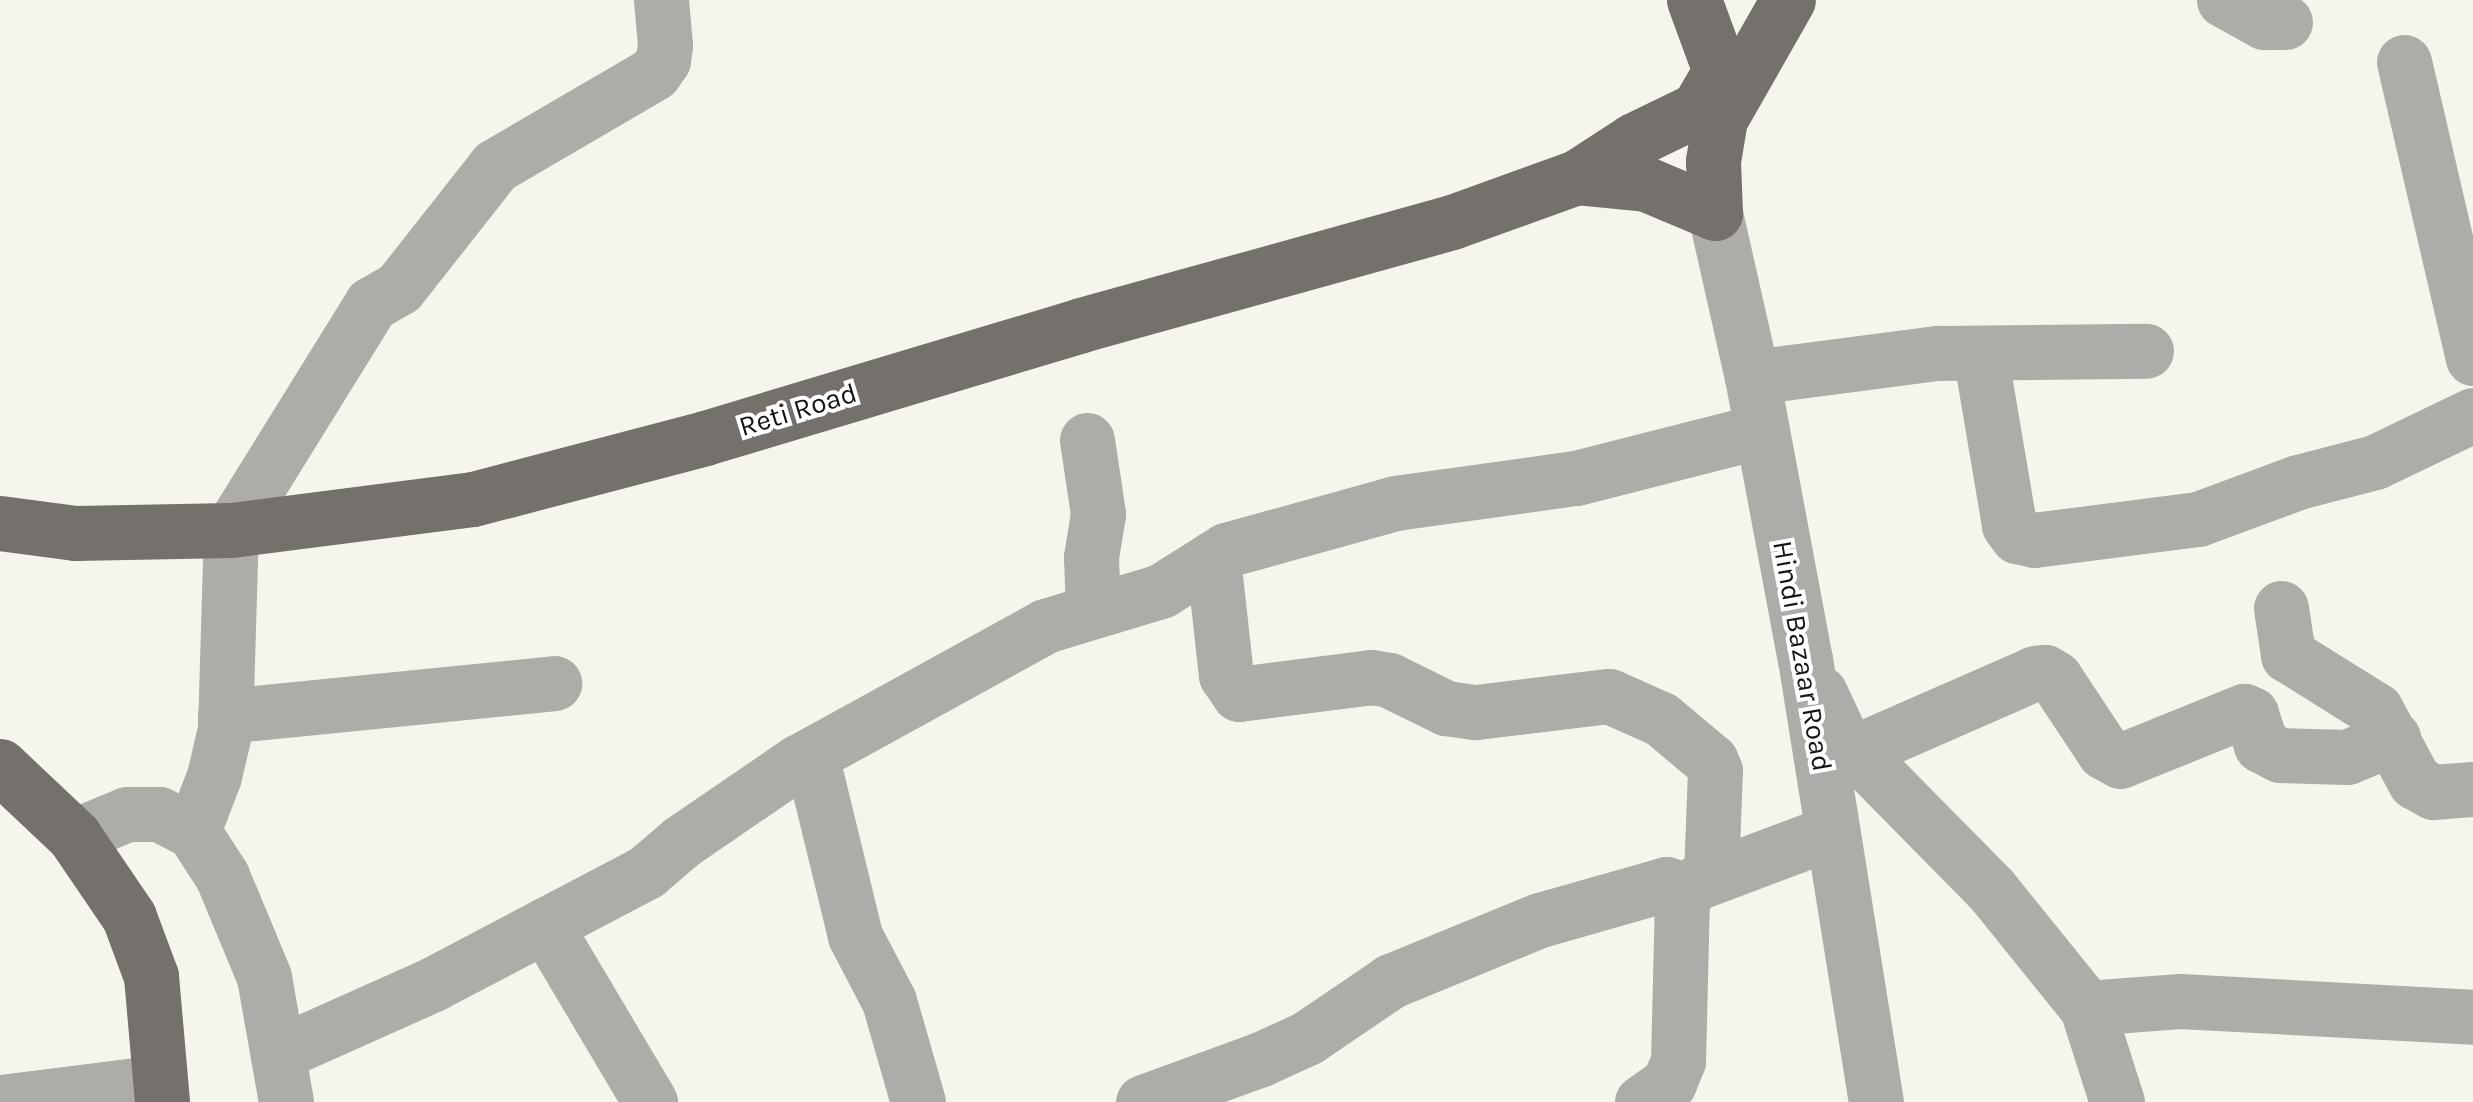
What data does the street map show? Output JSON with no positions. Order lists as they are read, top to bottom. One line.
{"streets":{"main road":["Reti Road"],"street":["Hindi Bazaar Road"]}}
